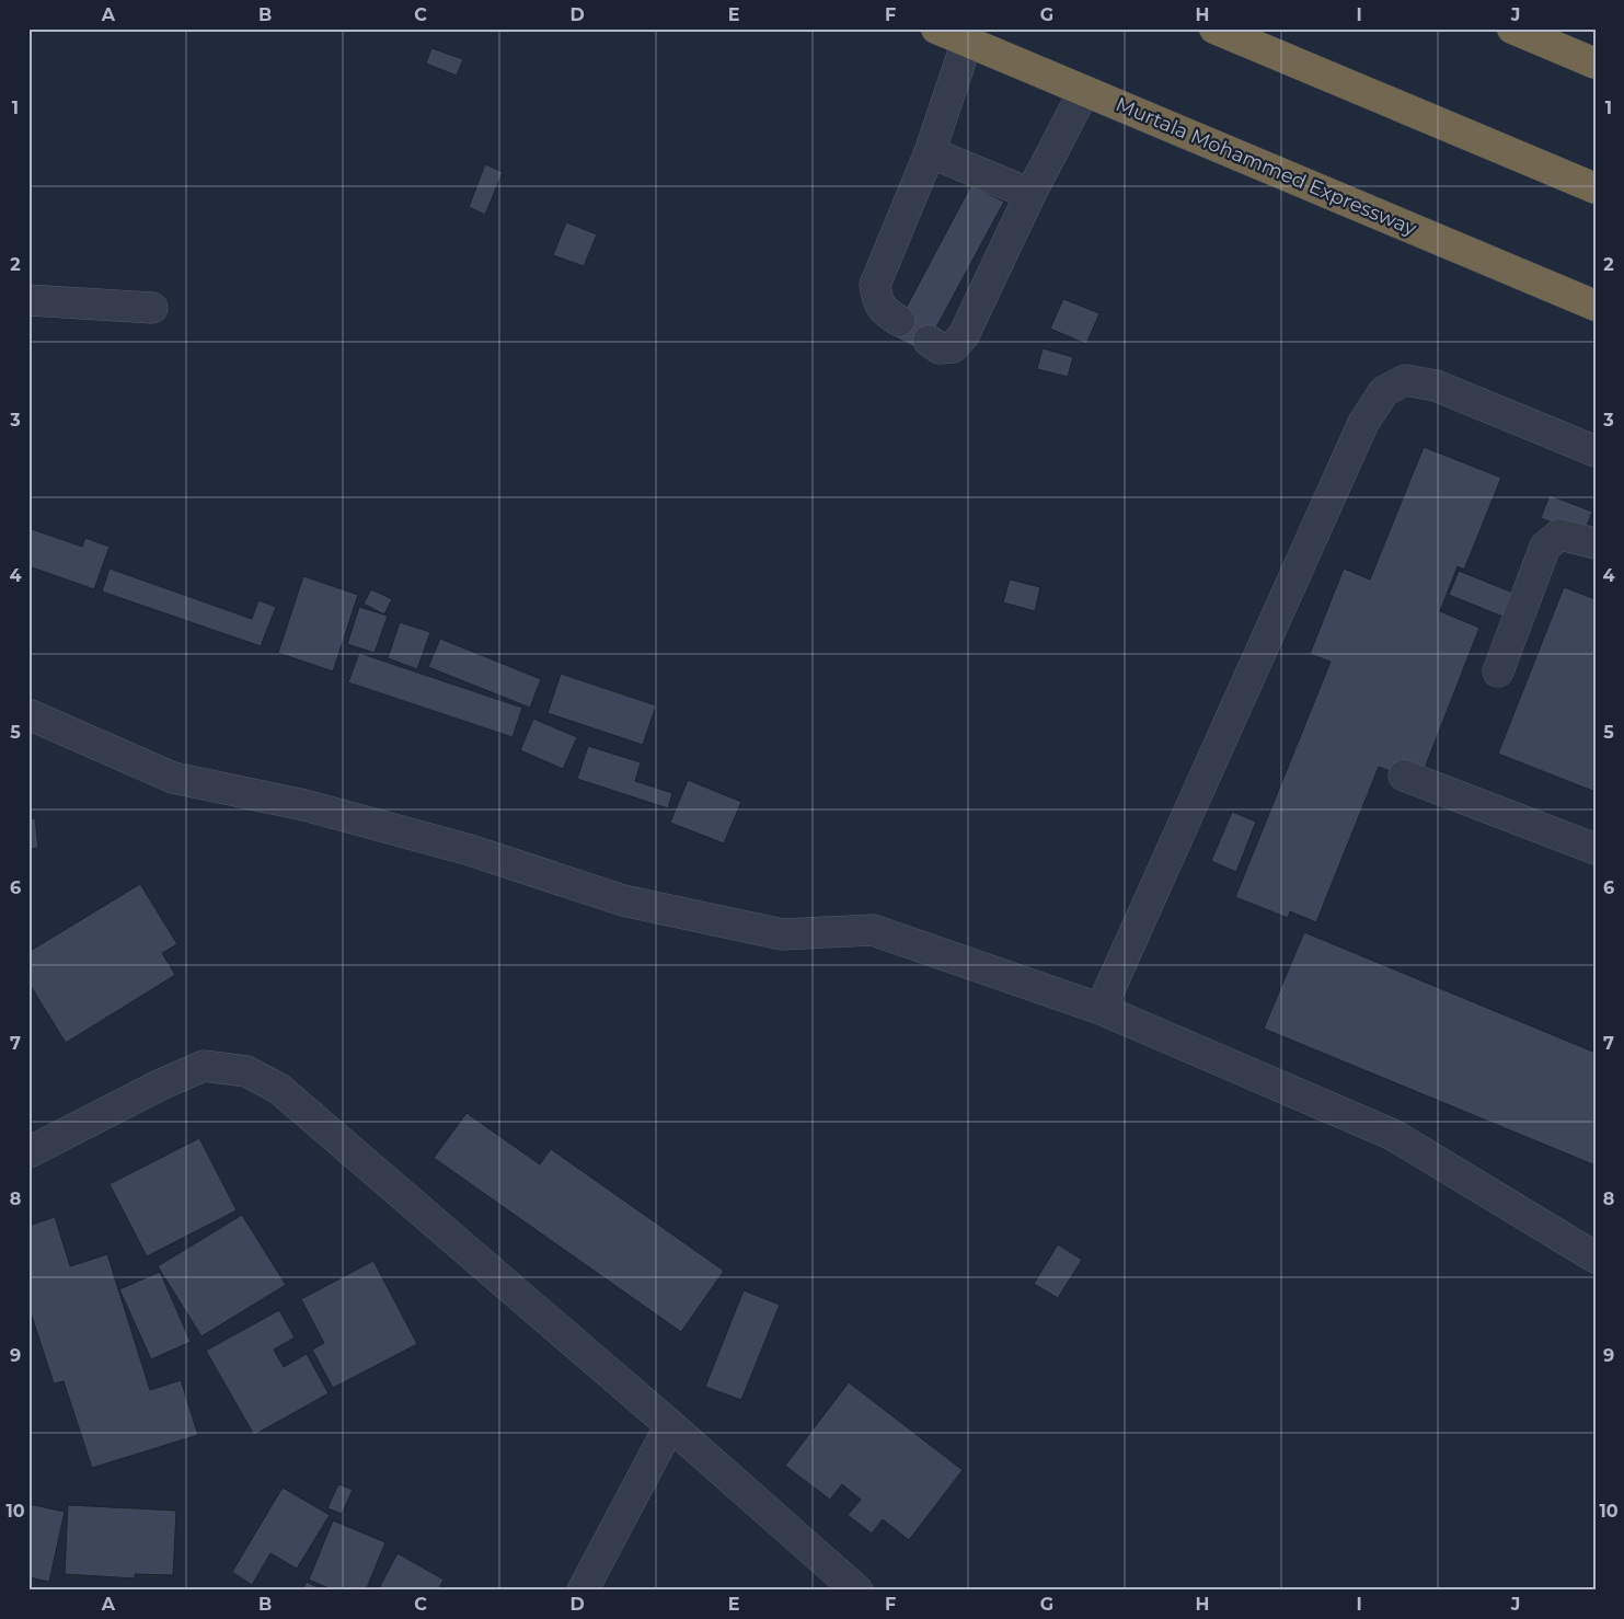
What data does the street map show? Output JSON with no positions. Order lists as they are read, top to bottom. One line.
{"streets":{"highway":["Murtala Mohammed Expressway"]},"grid":{"columns":["A","B","C","D","E","F","G","H","I","J"],"rows":["1","2","3","4","5","6","7","8","9","10"]}}
